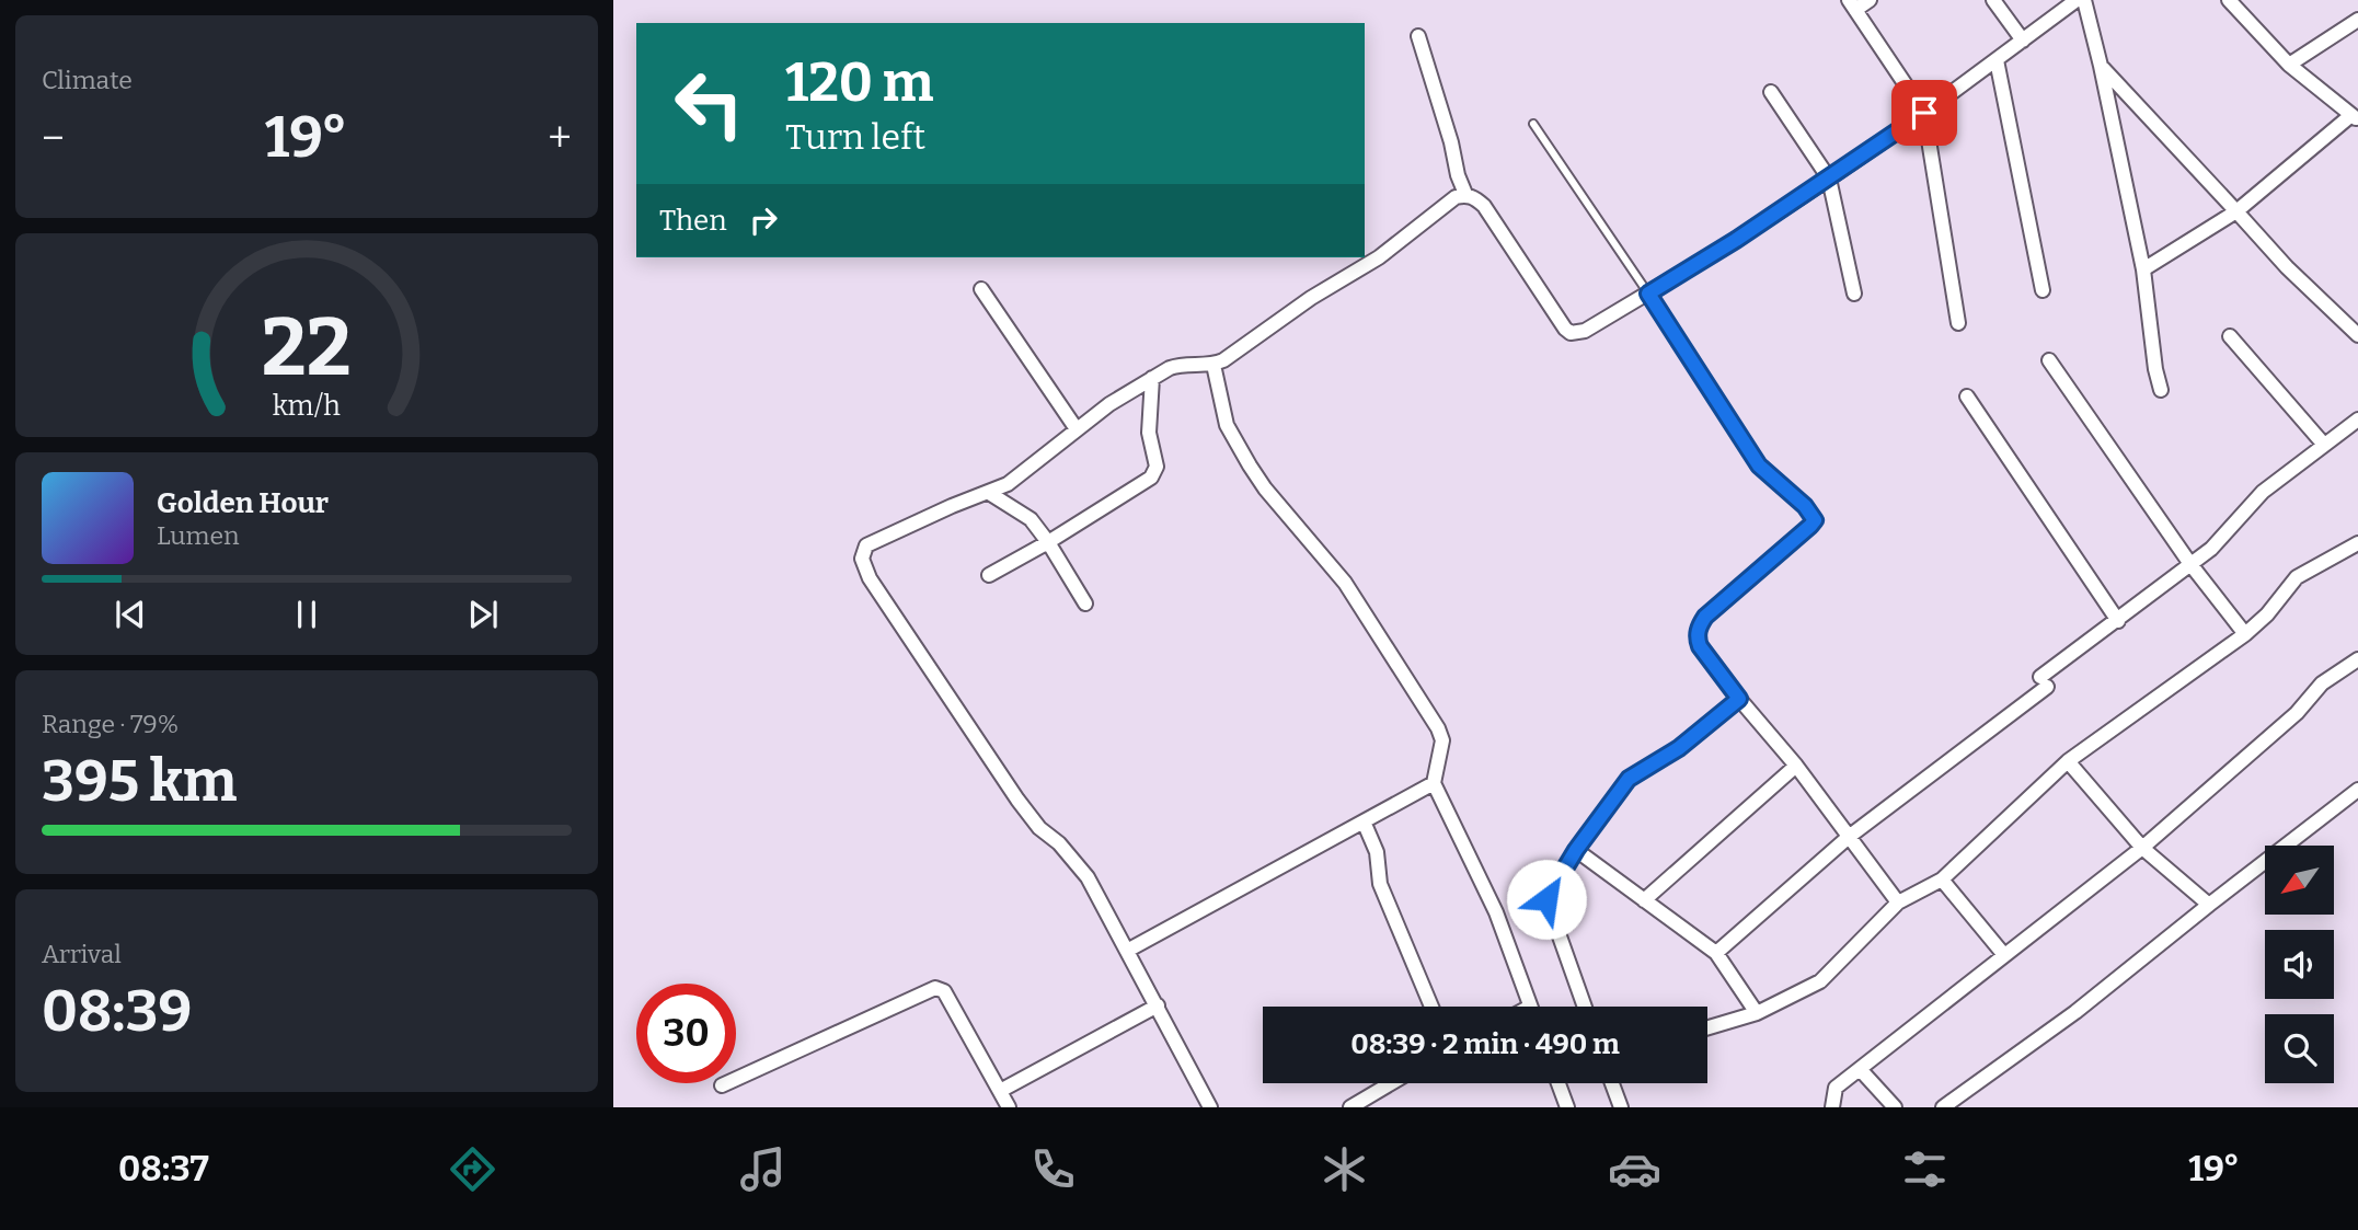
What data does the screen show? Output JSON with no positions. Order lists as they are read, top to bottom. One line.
{"north":"bottom left","page":{"tile":["Climate",["Range · 79%","395 km"],["Arrival","08:39"]],"turn":["120 m","Turn left"],"heat":["−","19°","+"],"then":"Then","song":["Golden Hour","Lumen"],"limit":"30","trip":"08:39 · 2 min · 490 m","tabs":["08:37","19°"],"gauge":["22","km/h"]}}
